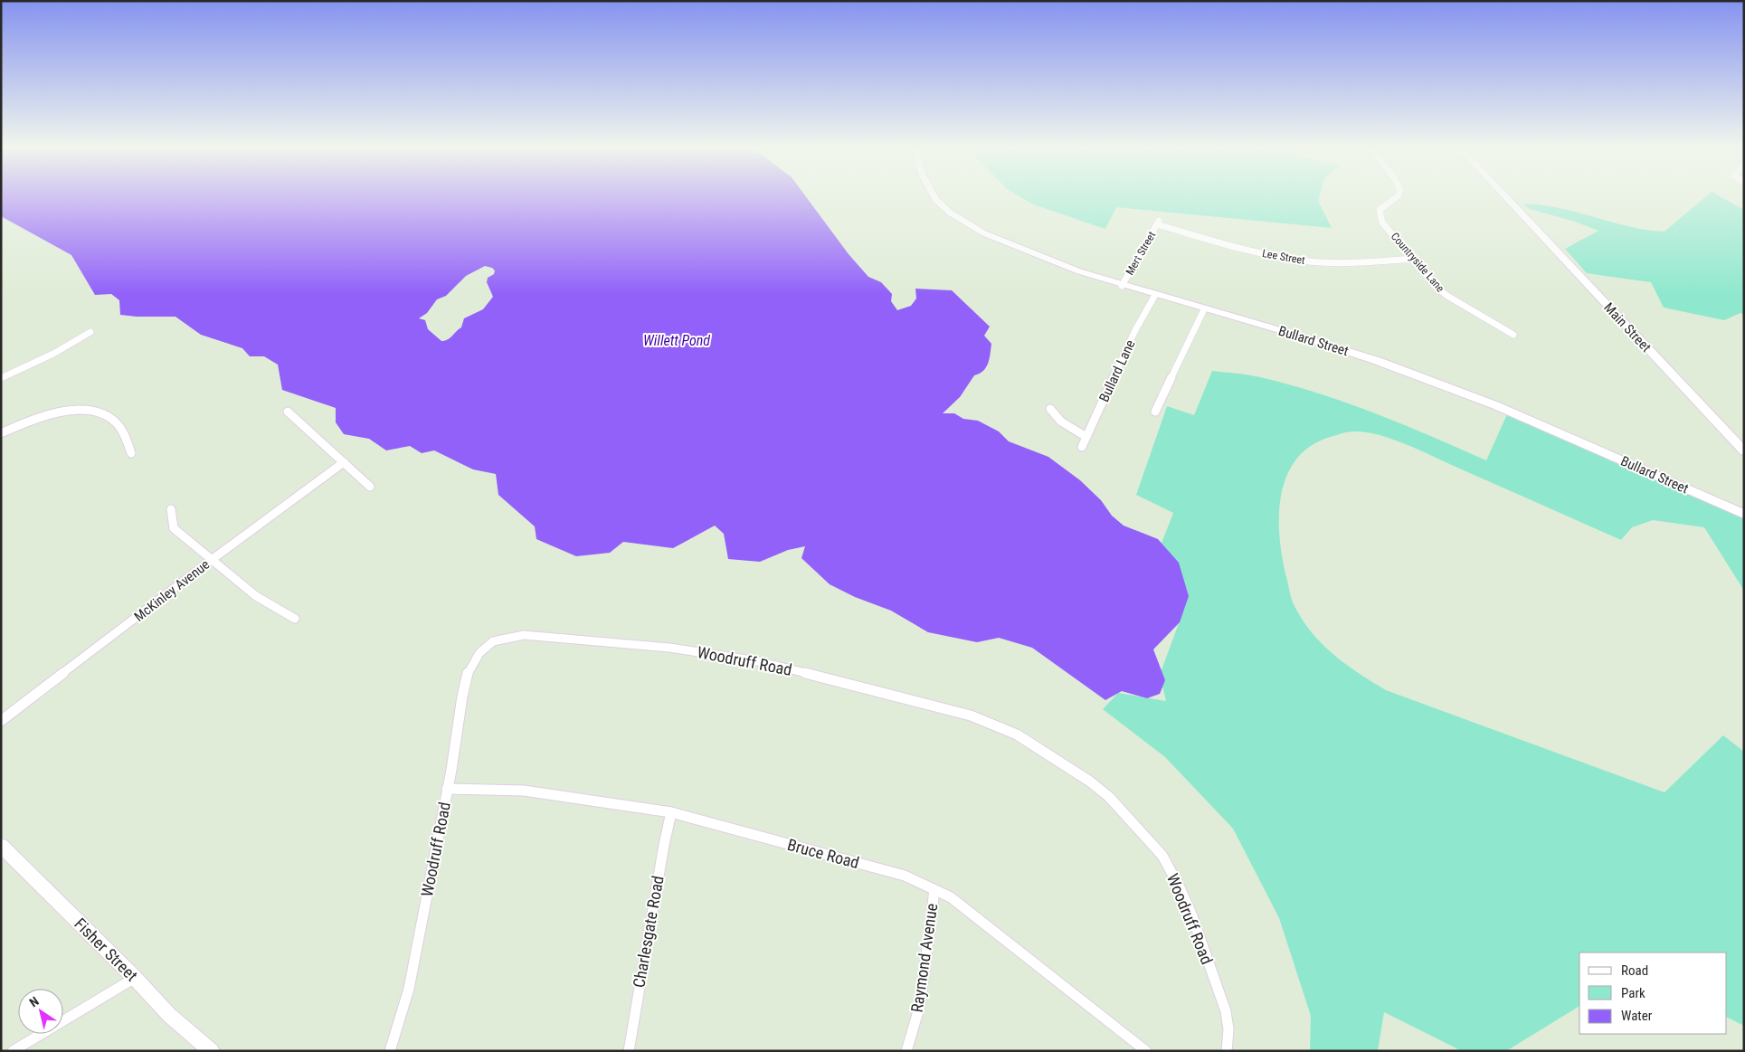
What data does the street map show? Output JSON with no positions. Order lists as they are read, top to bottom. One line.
{"streets":{"main road":["Main Street","Bullard Street","Fisher Street"],"street":["Mert Street","Lee Street","Countryside Lane","Bullard Lane","McKinley Avenue","Woodruff Road","Bruce Road","Charlesgate Road","Raymond Avenue"]},"crossings":[["Mert Street","Lee Street"],["Mert Street","Bullard Street"],["Lee Street","Countryside Lane"],["Bullard Street","Bullard Lane"],["Woodruff Road","Bruce Road"],["Bruce Road","Charlesgate Road"],["Bruce Road","Raymond Avenue"]],"water":["Willett Pond"],"legend":["Road","Park","Water"],"north":"top left"}
